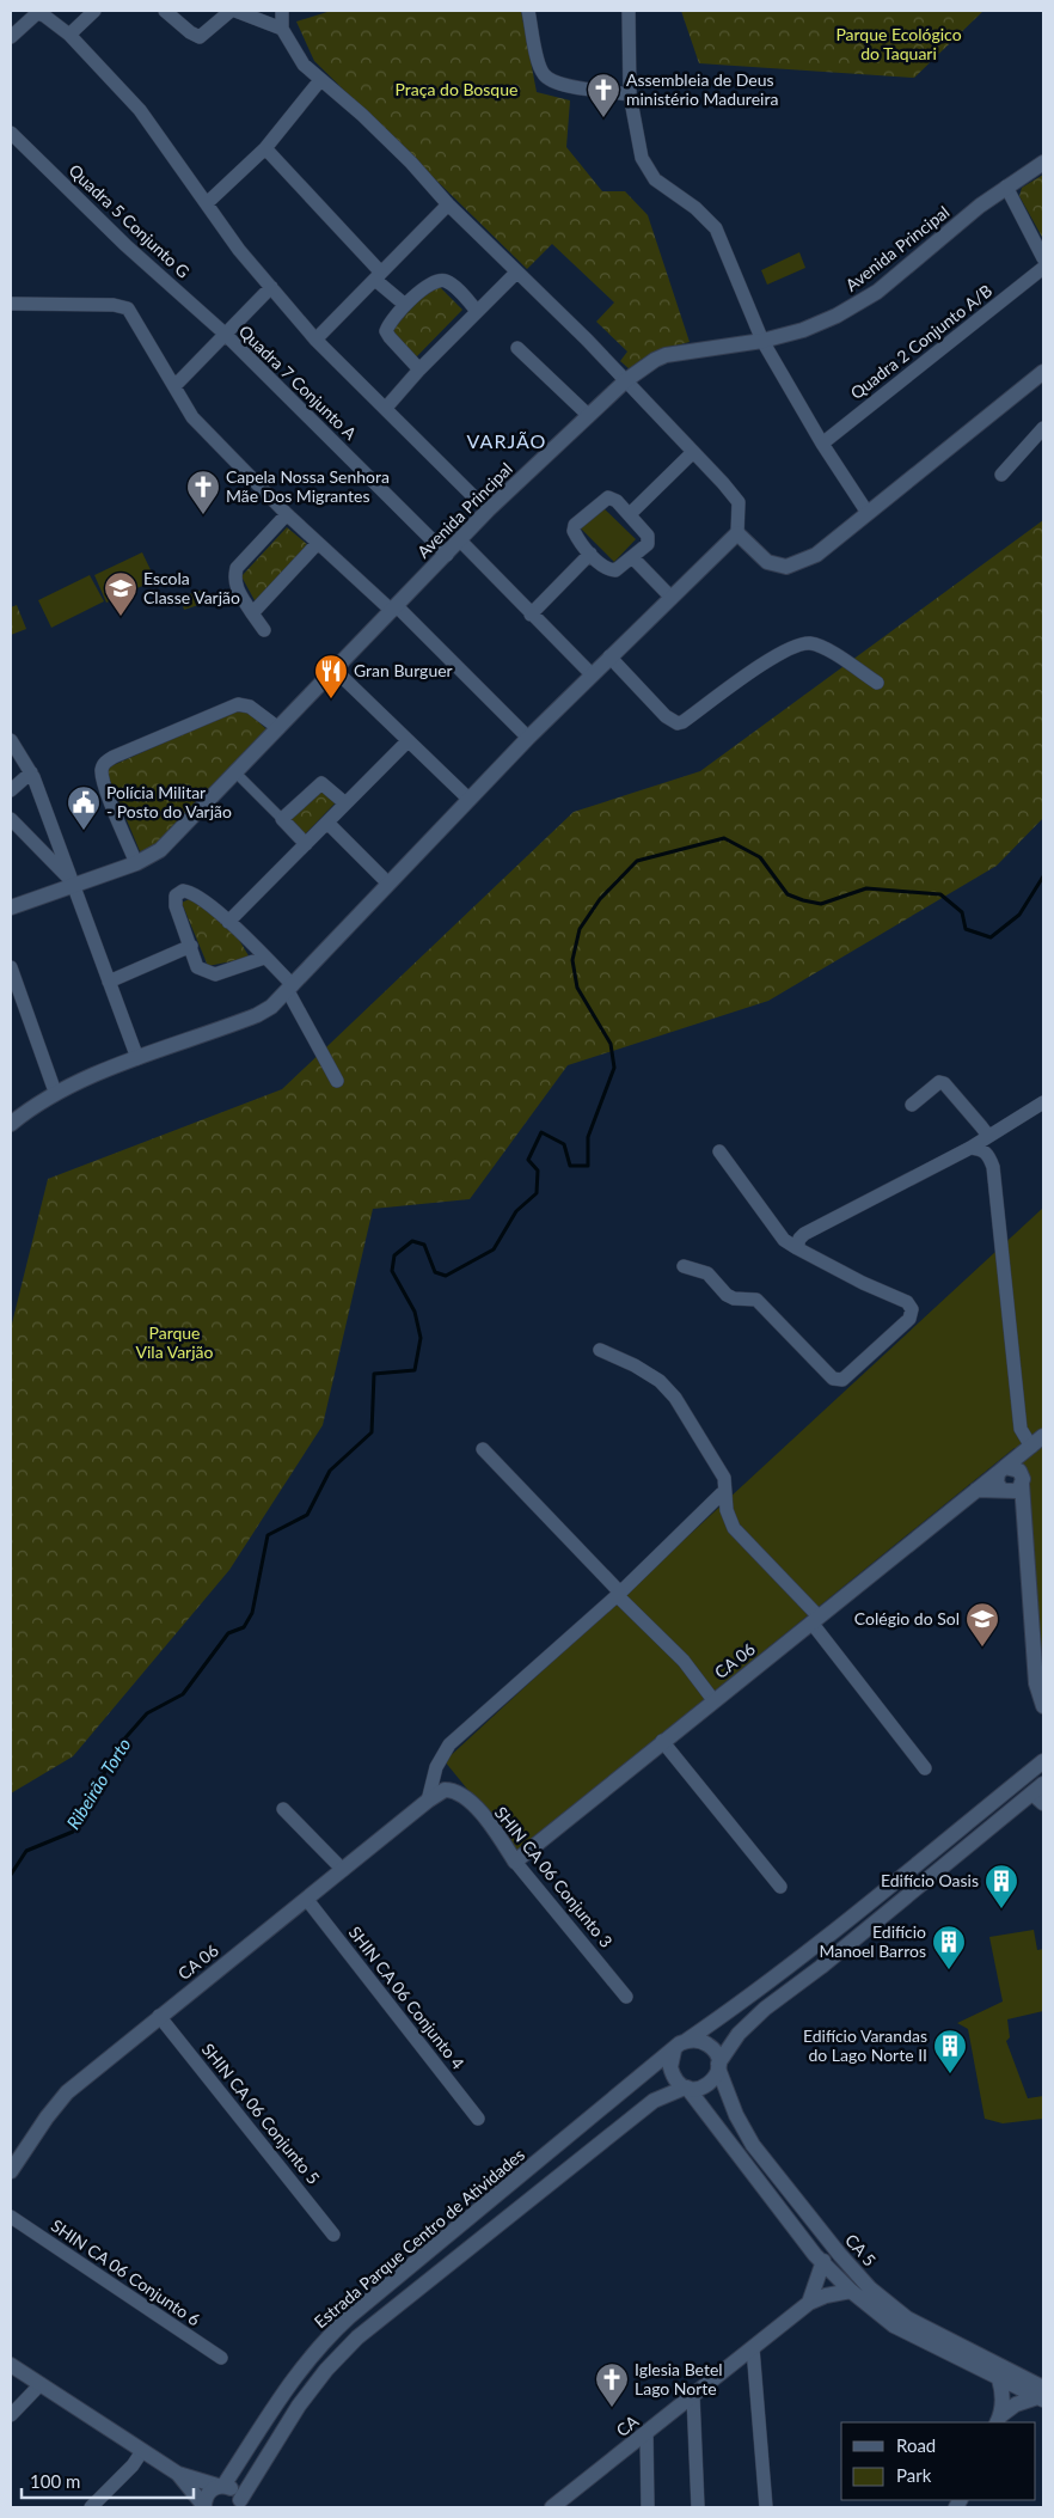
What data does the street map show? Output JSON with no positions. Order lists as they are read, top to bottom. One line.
{"streets":{"street":["Quadra 5 Conjunto G","Avenida Principal","Quadra 2 Conjunto A/B","Quadra 7 Conjunto A","CA 06","SHIN CA 06 Conjunto 3","SHIN CA 06 Conjunto 4","SHIN CA 06 Conjunto 5","Estrada Parque Centro de Atividades","CA 5","SHIN CA 06 Conjunto 6","CA"]},"crossings":[["Quadra 5 Conjunto G","Quadra 7 Conjunto A"],["Avenida Principal","Quadra 7 Conjunto A"],["CA 06","SHIN CA 06 Conjunto 3"],["CA 06","SHIN CA 06 Conjunto 4"],["CA 06","SHIN CA 06 Conjunto 5"],["Estrada Parque Centro de Atividades","CA 5"]],"districts":["VARJÃO"],"water":["Ribeirão Torto"],"parks":["Parque Ecológico do Taquari","Praça do Bosque","Parque Vila Varjão"],"places":{"church":["Assembleia de Deus ministério Madureira","Capela Nossa Senhora Mãe Dos Migrantes","Iglesia Betel Lago Norte"],"school or university":["Escola Classe Varjão","Colégio do Sol"],"restaurant":["Gran Burguer"],"public building":["Polícia Militar - Posto do Varjão"],"building":["Edifício Oasis","Edifício Manoel Barros","Edifício Varandas do Lago Norte II"]},"legend":["Road","Park"],"scale_bar":"100 m"}
